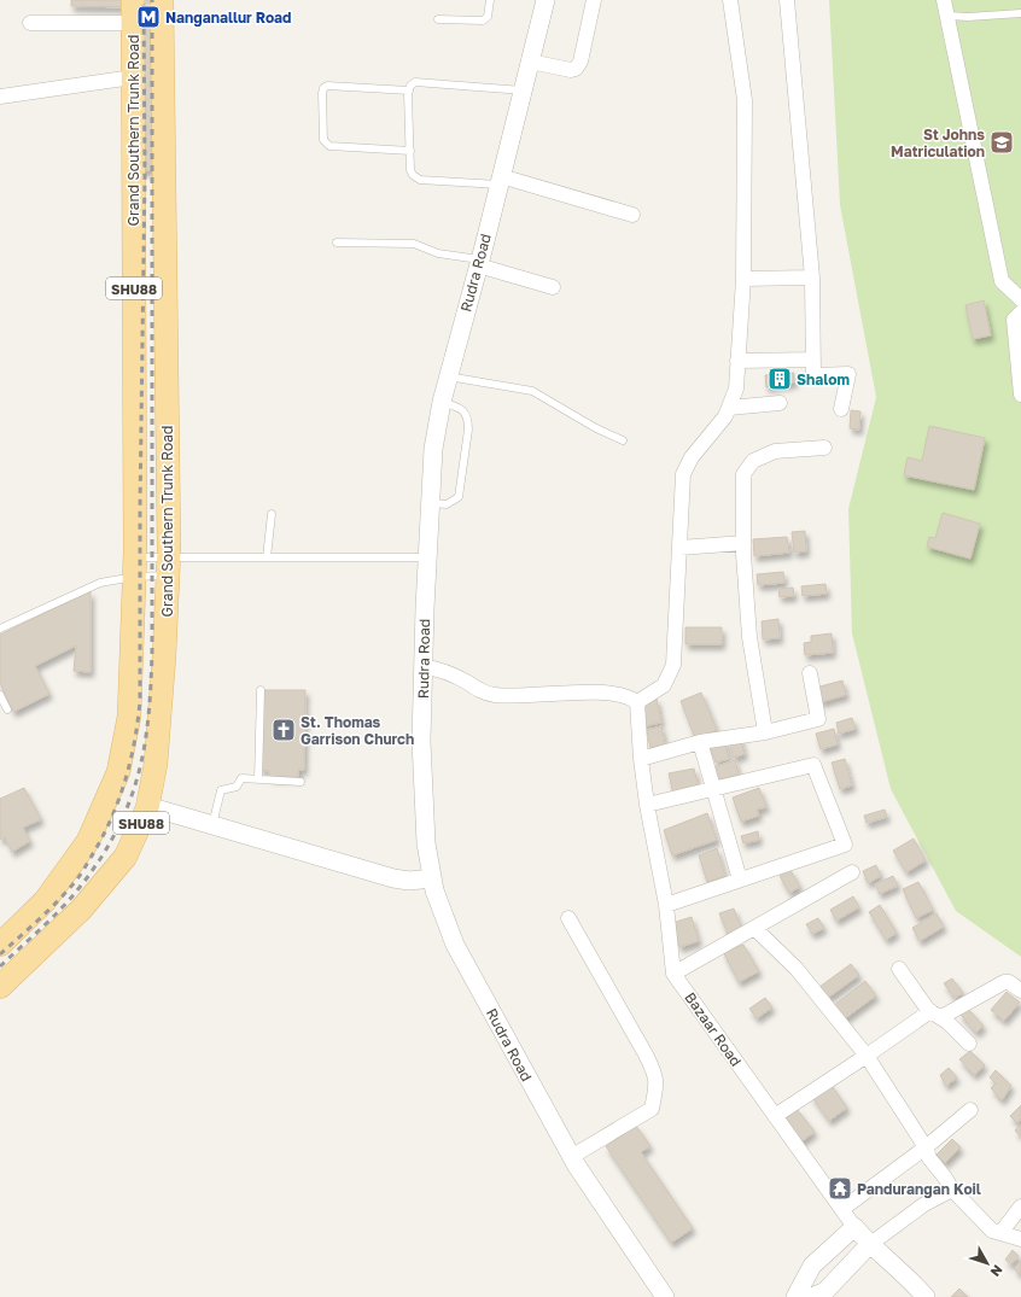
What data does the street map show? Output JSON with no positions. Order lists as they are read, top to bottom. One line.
{"streets":{"main road":["Grand Southern Trunk Road","SHU88"],"street":["Rudra Road","Bazaar Road"]},"places":{"metro station":["Nanganallur Road"],"school or university":["St Johns Matriculation"],"building":["Shalom"],"church":["St. Thomas Garrison Church"],"temple":["Pandurangan Koil"]},"north":"bottom right"}
